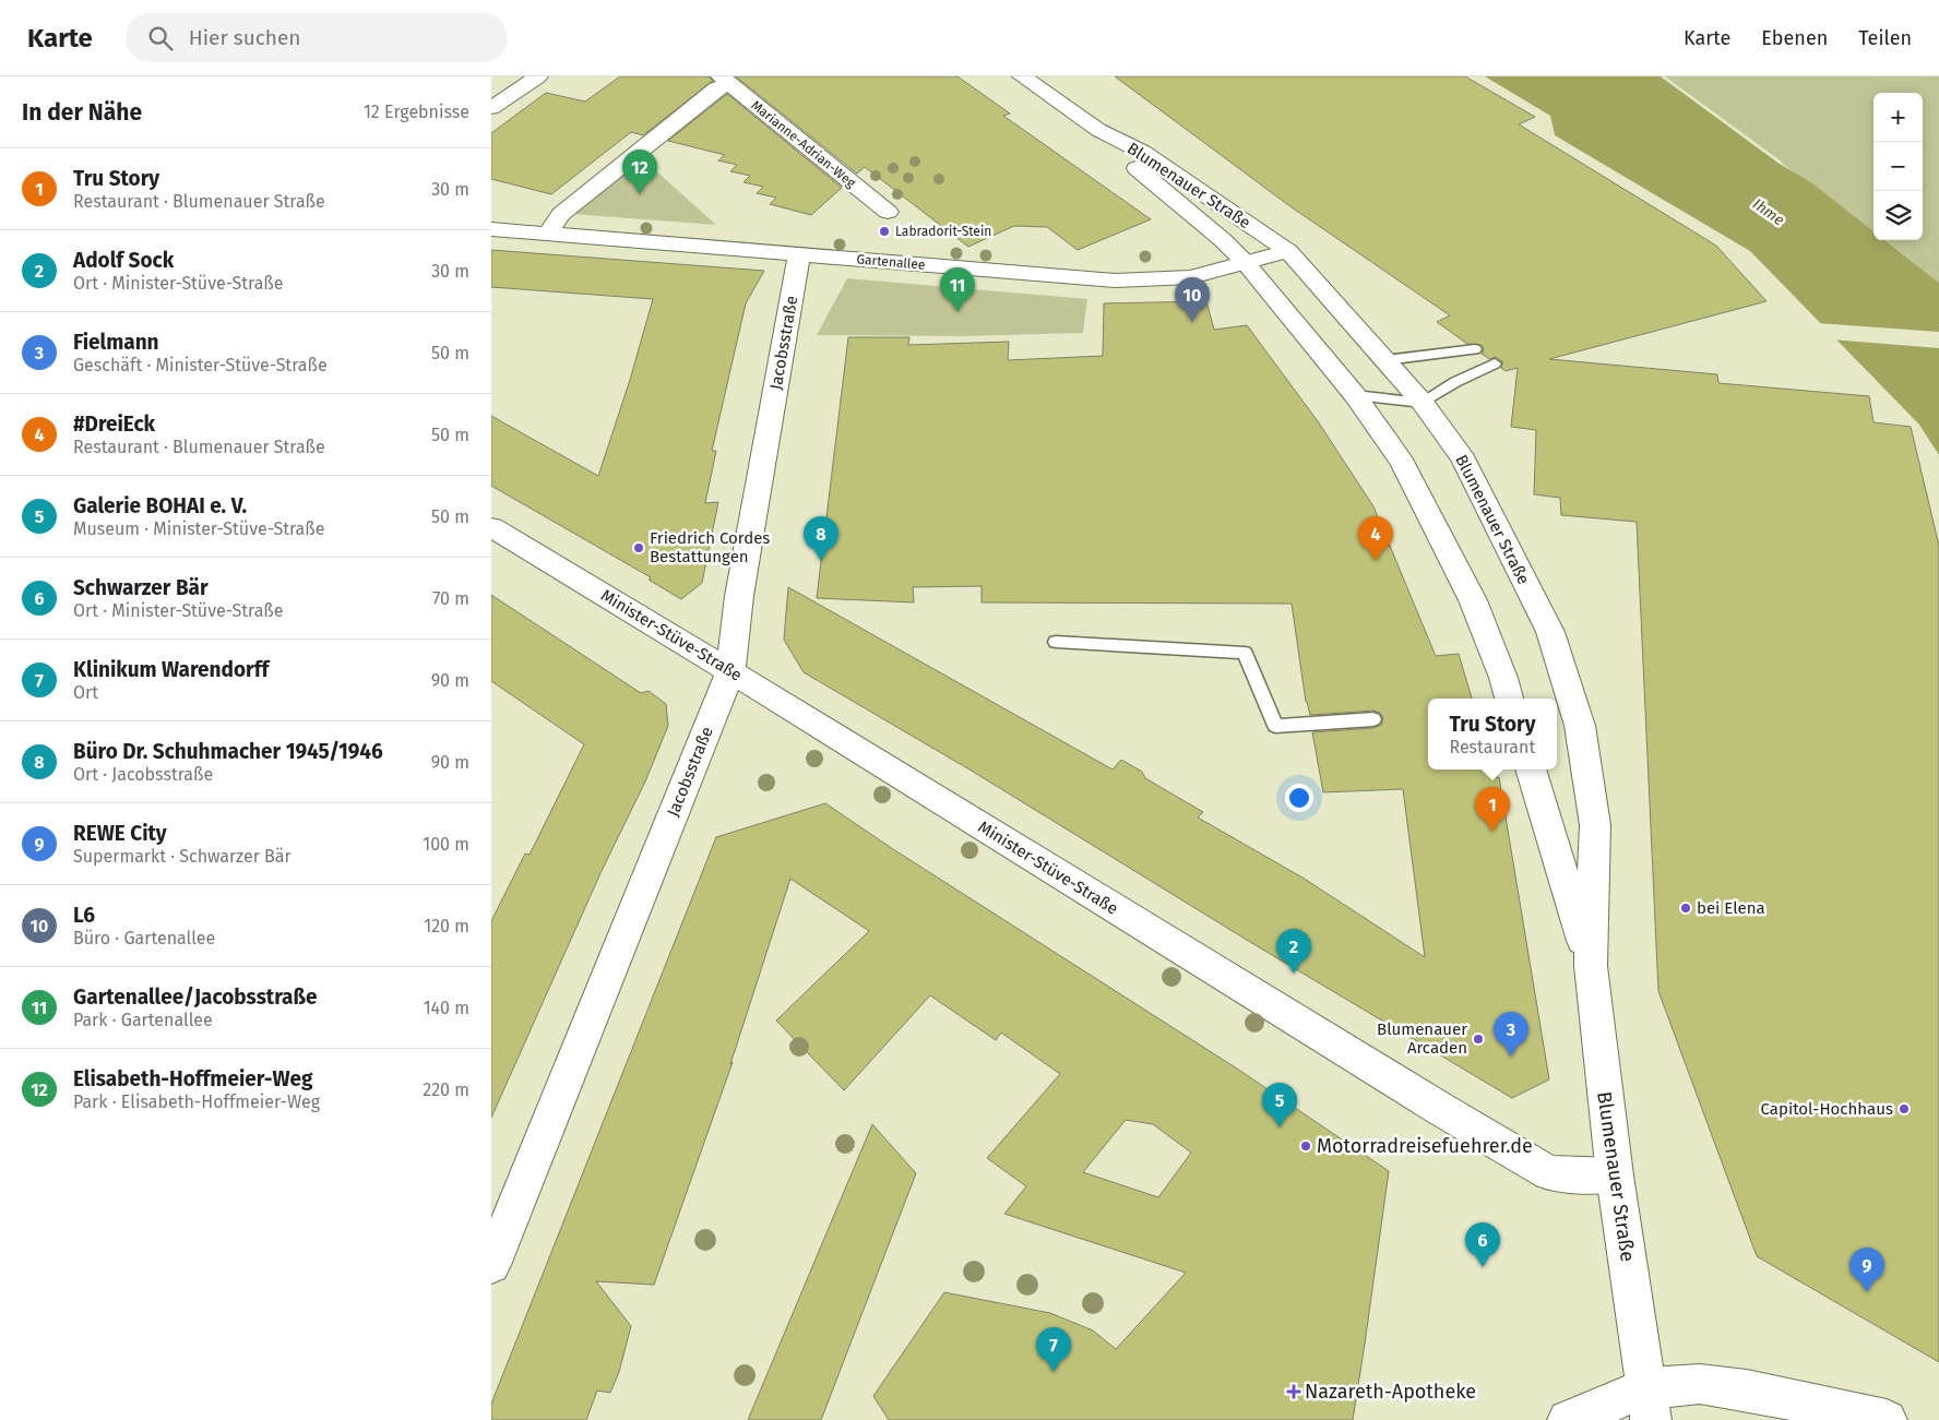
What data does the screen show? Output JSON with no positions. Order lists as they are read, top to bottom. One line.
{"streets":{"street":["Marianne-Adrian-Weg","Blumenauer Straße","Gartenallee","Jacobsstraße","Minister-Stüve-Straße"]},"crossings":[["Blumenauer Straße","Gartenallee"],["Blumenauer Straße","Minister-Stüve-Straße"],["Gartenallee","Jacobsstraße"],["Jacobsstraße","Minister-Stüve-Straße"]],"water":["Ihme"],"places":{"other":["Labradorit-Stein","Friedrich Cordes Bestattungen","bei Elena","Blumenauer Arcaden","Capitol-Hochhaus","Motorradreisefuehrer.de"],"health":["Nazareth-Apotheke"]},"page":{"header":"Karte","search":"Hier suchen","nav":["Karte","Ebenen","Teilen"],"heading":["In der Nähe","12 Ergebnisse"],"map_buttons":["+","−"],"list":[{"mark":"1","name":"Tru Story","note":"Restaurant · Blumenauer Straße","value":"30 m"},{"mark":"2","name":"Adolf Sock","note":"Ort · Minister-Stüve-Straße","value":"30 m"},{"mark":"3","name":"Fielmann","note":"Geschäft · Minister-Stüve-Straße","value":"50 m"},{"mark":"4","name":"#DreiEck","note":"Restaurant · Blumenauer Straße","value":"50 m"},{"mark":"5","name":"Galerie BOHAI e. V.","note":"Museum · Minister-Stüve-Straße","value":"50 m"},{"mark":"6","name":"Schwarzer Bär","note":"Ort · Minister-Stüve-Straße","value":"70 m"},{"mark":"7","name":"Klinikum Warendorff","note":"Ort","value":"90 m"},{"mark":"8","name":"Büro Dr. Schuhmacher 1945/1946","note":"Ort · Jacobsstraße","value":"90 m"},{"mark":"9","name":"REWE City","note":"Supermarkt · Schwarzer Bär","value":"100 m"},{"mark":"10","name":"L6","note":"Büro · Gartenallee","value":"120 m"},{"mark":"11","name":"Gartenallee/Jacobsstraße","note":"Park · Gartenallee","value":"140 m"},{"mark":"12","name":"Elisabeth-Hoffmeier-Weg","note":"Park · Elisabeth-Hoffmeier-Weg","value":"220 m"}],"pins":["12","11","10","4","8","1","2","3","5","6","9","7"],"popup":["Tru Story","Restaurant"]}}
